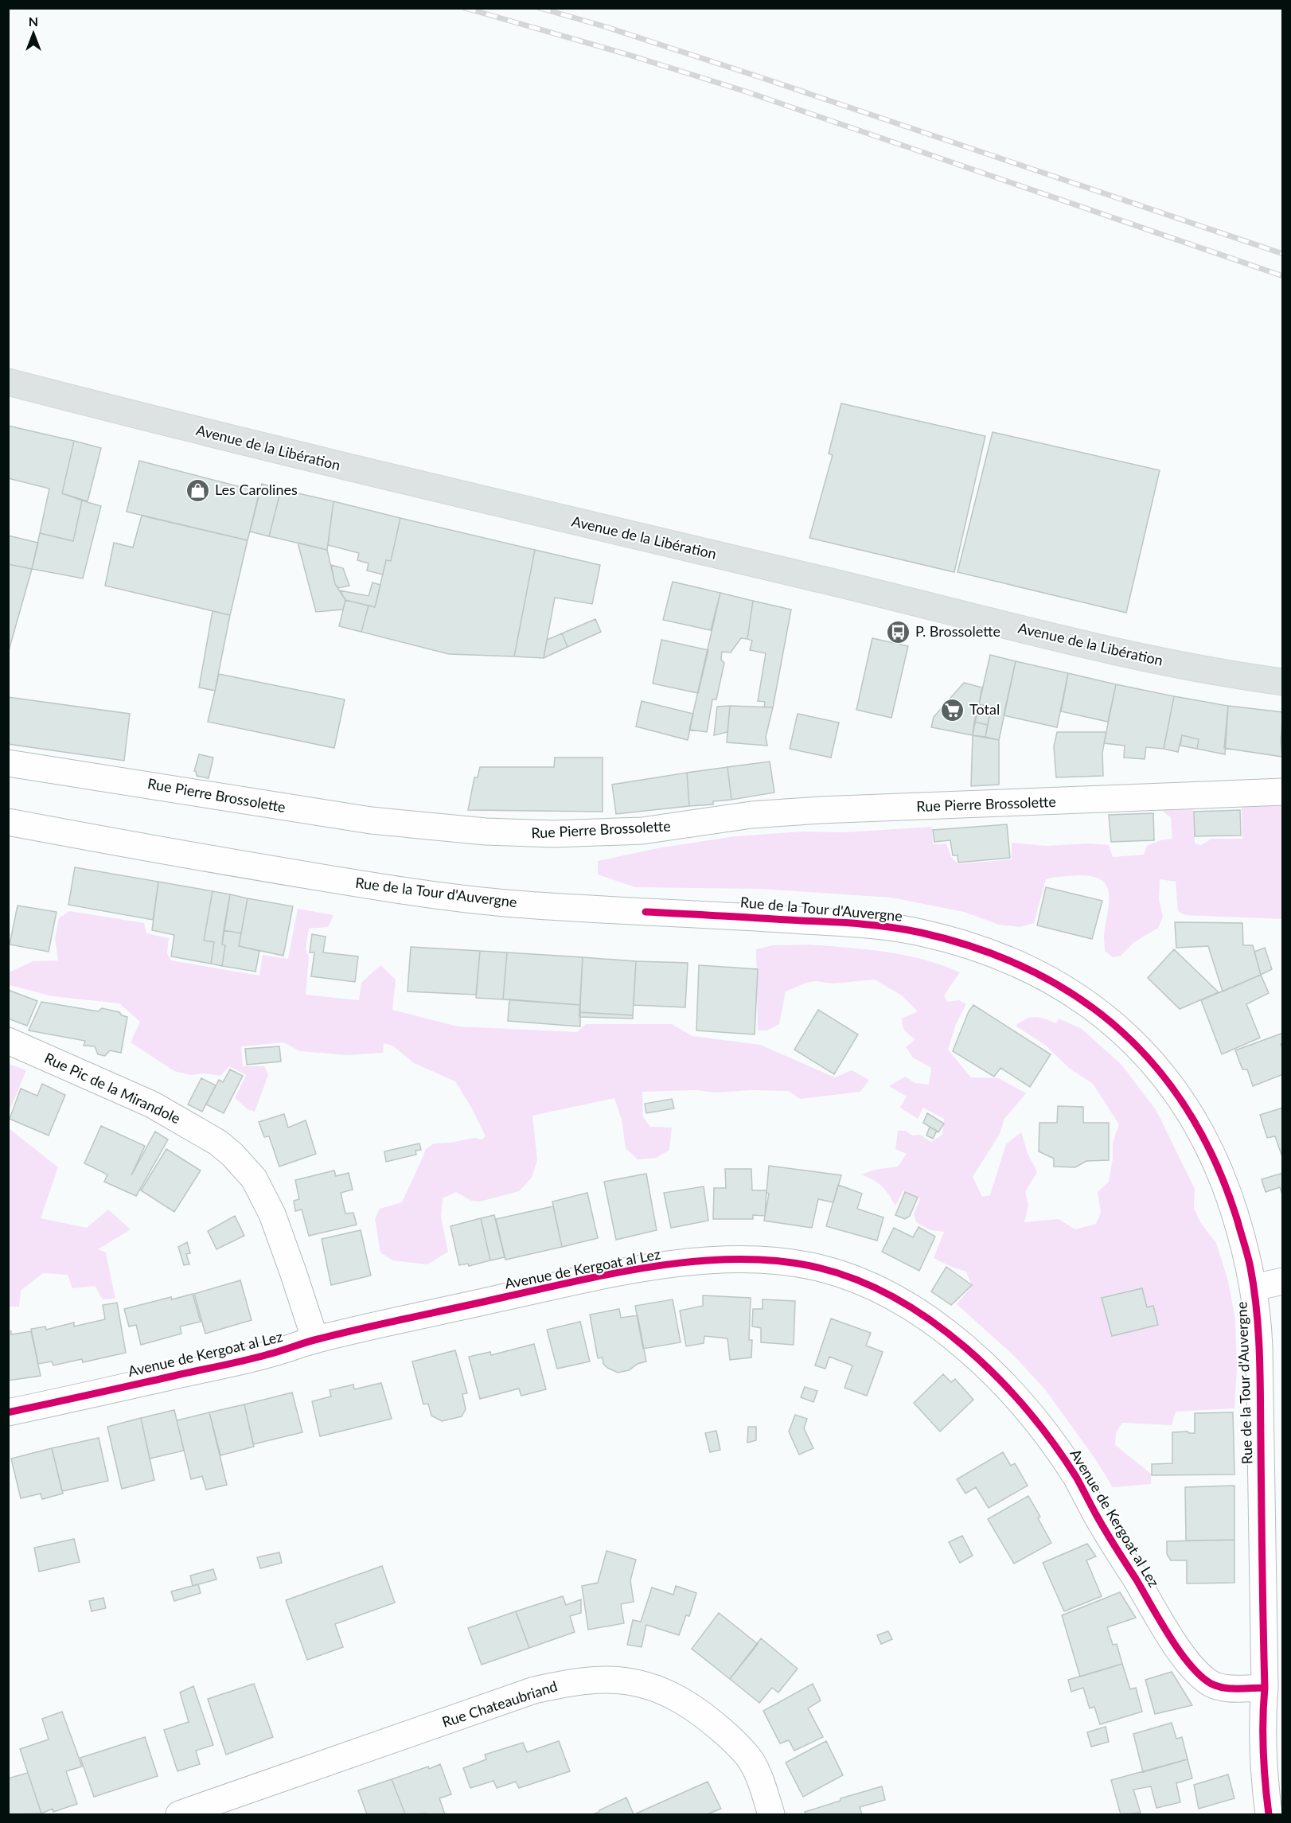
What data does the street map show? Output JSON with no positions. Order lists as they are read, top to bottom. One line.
{"streets":{"main road":["Avenue de la Libération"],"street":["Rue Pierre Brossolette","Rue de la Tour d'Auvergne","Rue Pic de la Mirandole","Avenue de Kergoat al Lez","Rue Chateaubriand"]},"crossings":[["Rue de la Tour d'Auvergne","Avenue de Kergoat al Lez"],["Rue Pic de la Mirandole","Avenue de Kergoat al Lez"]],"places":{"shop":["Les Carolines"],"bus stop":["P. Brossolette"],"supermarket":["Total"]},"north":"top"}
